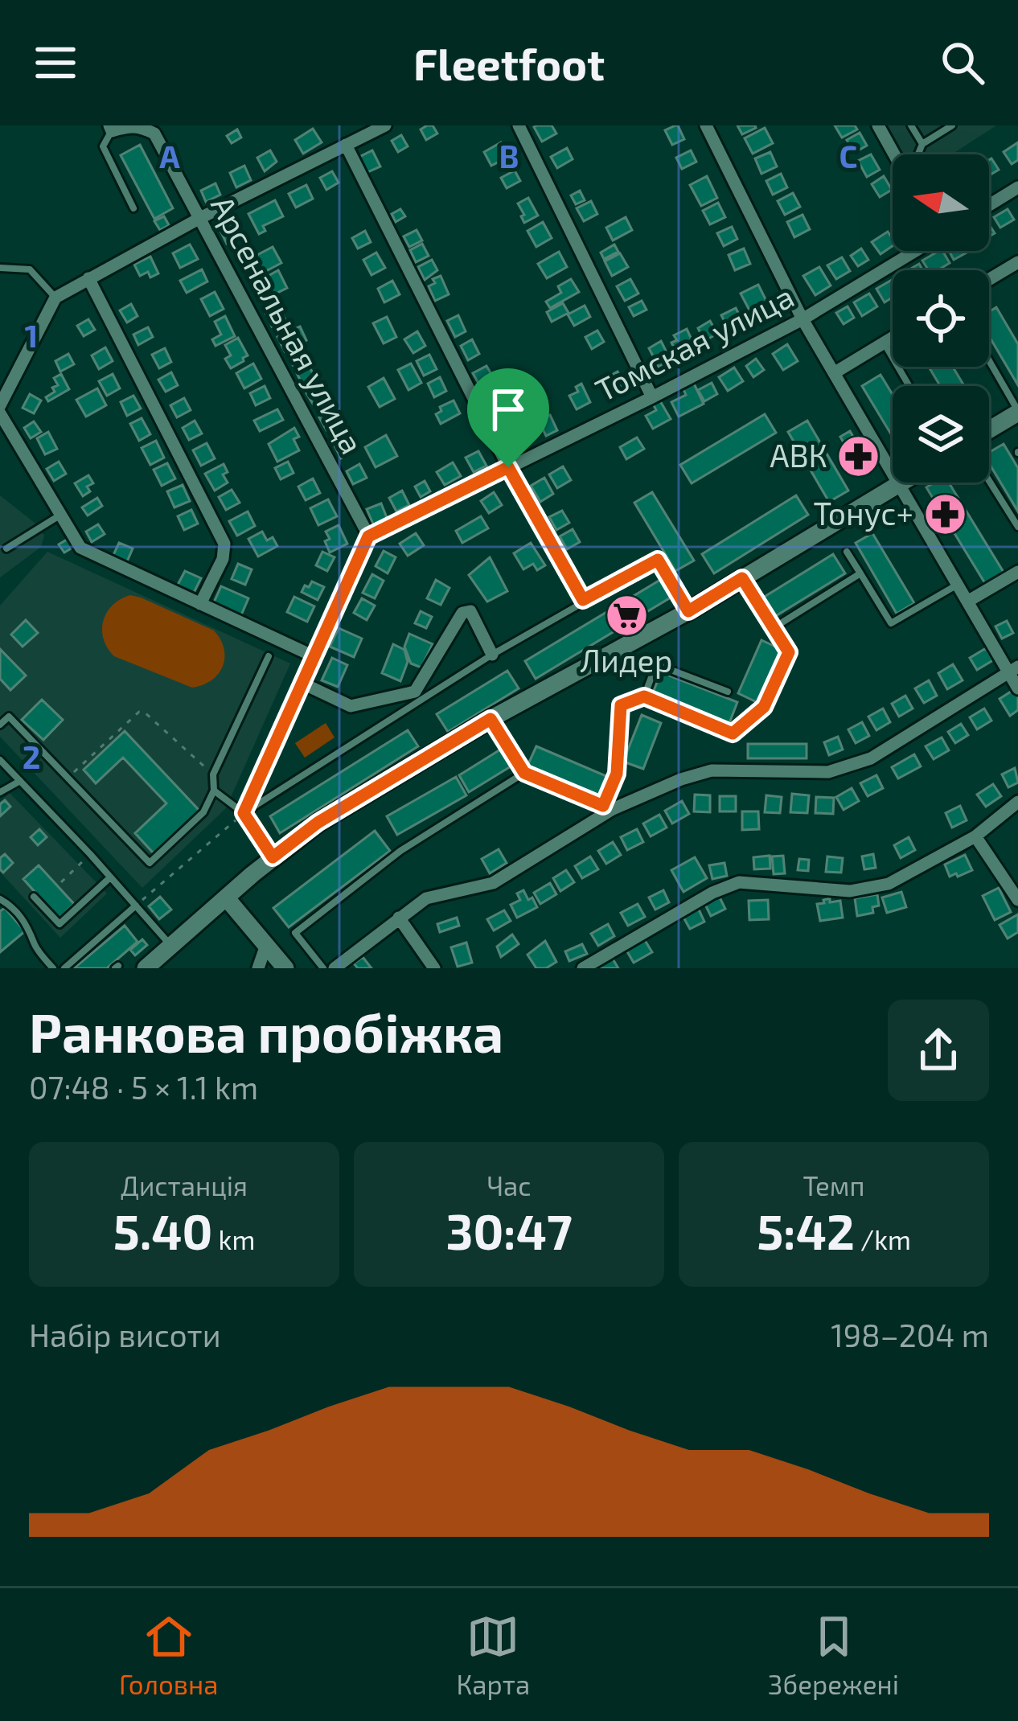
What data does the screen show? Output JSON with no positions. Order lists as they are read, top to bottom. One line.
{"streets":{"street":["Арсенальная улица","Томская улица"]},"crossings":[["Арсенальная улица","Томская улица"]],"places":{"pharmacy":["АВК","Тонус+"],"supermarket":["Лидер"]},"north":"left","page":{"header":"Fleetfoot","heading":["Ранкова пробіжка","07:48 · 5 × 1.1 km"],"stats":[["Дистанція","5.40 km"],["Час","30:47"],["Темп","5:42 /km"]],"chart":["Набір висоти","198–204 m"],"tabs":["Головна","Карта","Збережені"]},"grid":{"columns":["A","B","C"],"rows":["1","2"]}}
